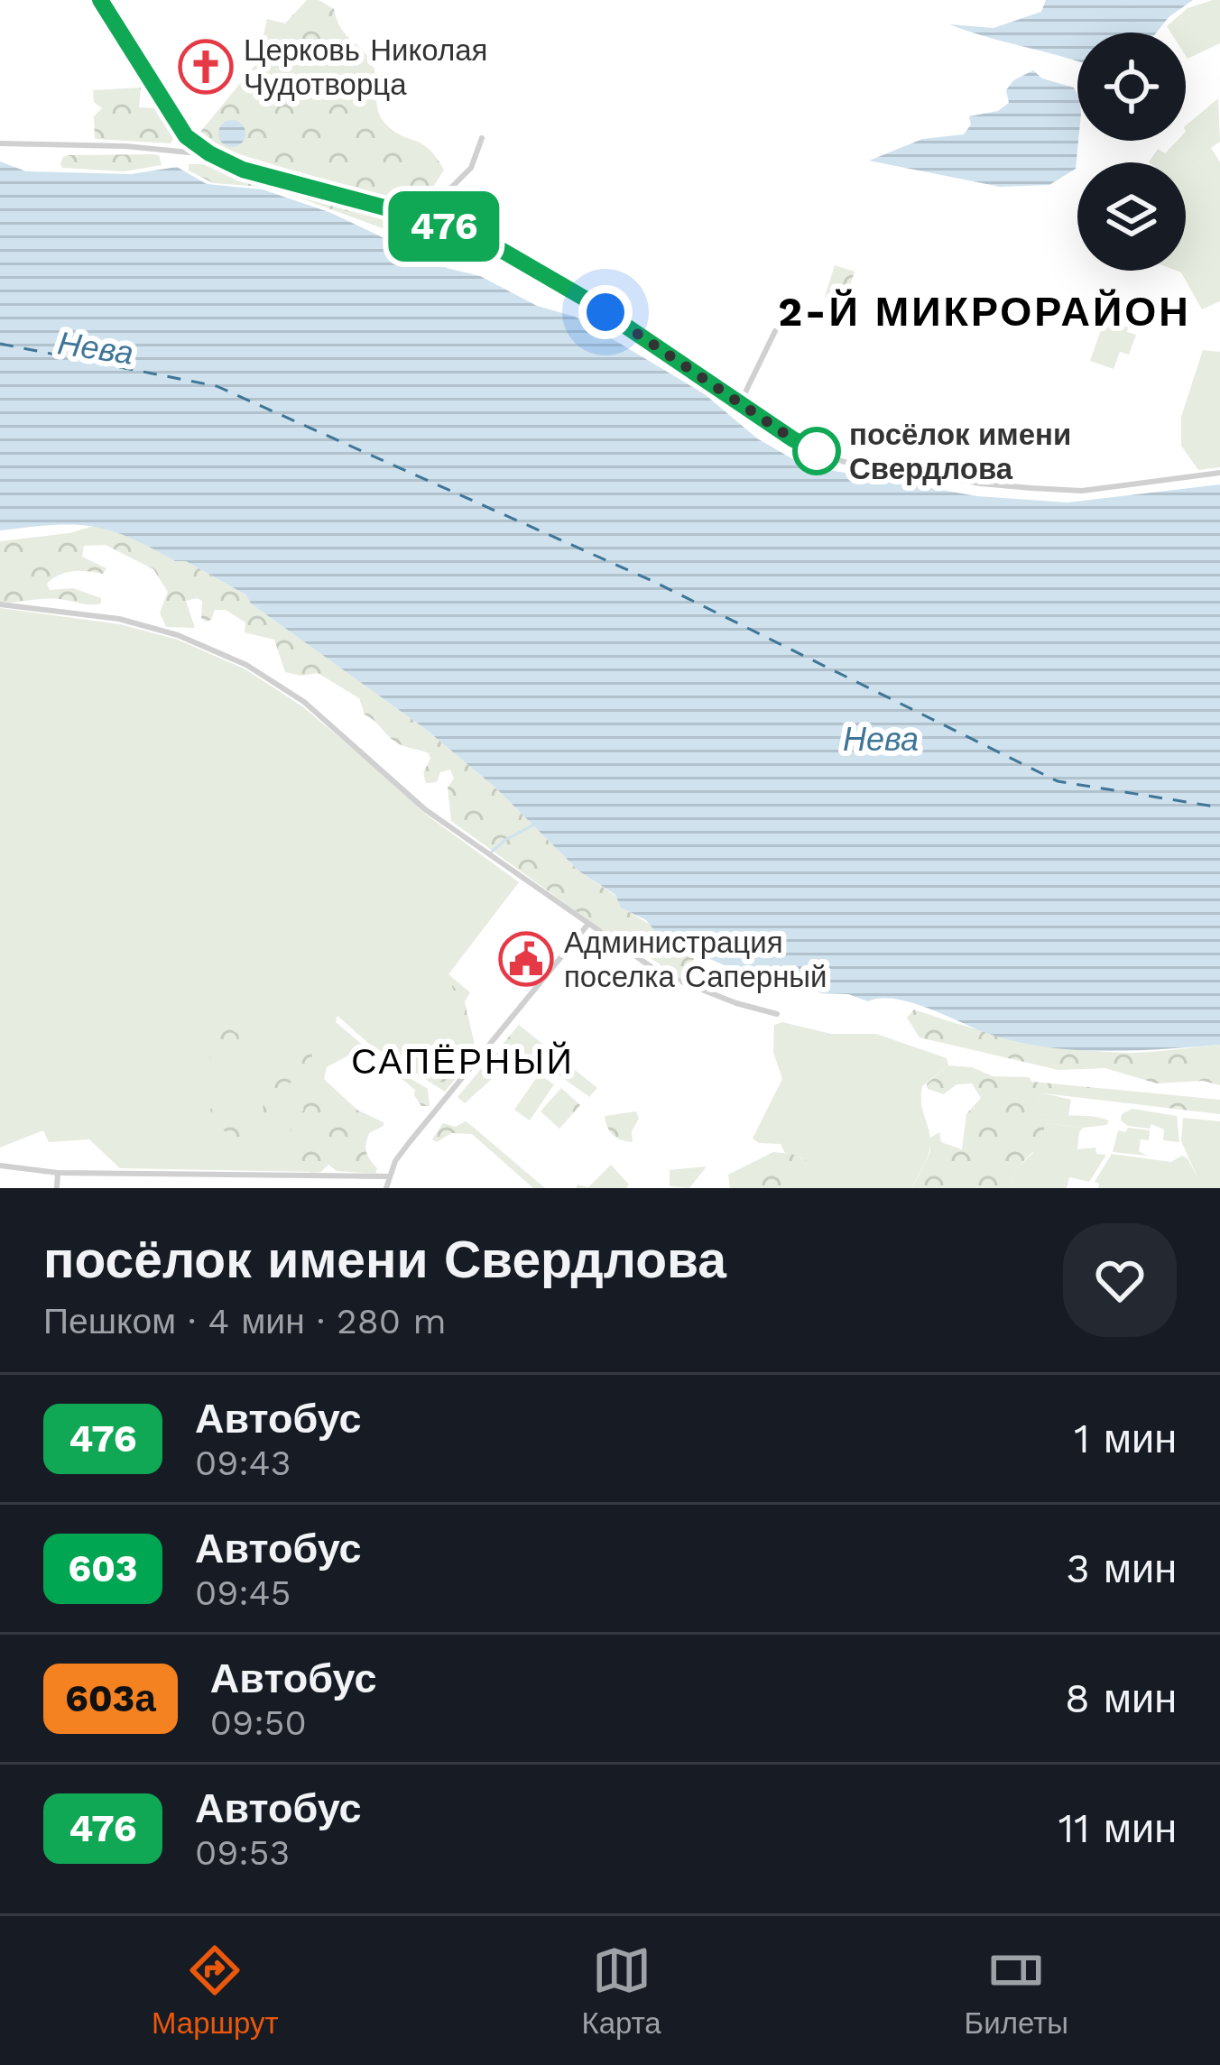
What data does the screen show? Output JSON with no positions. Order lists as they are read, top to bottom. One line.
{"districts":["2-Й МИКРОРАЙОН","САПЁРНЫЙ"],"water":["Нева"],"places":{"church":["Церковь Николая Чудотворца"],"other":["посёлок имени Свердлова"],"public building":["Администрация поселка Саперный"]},"lines":["bus line 476"],"page":{"on_map":"476","heading":["посёлок имени Свердлова","Пешком · 4 мин · 280 m"],"list":[{"mark":"476","name":"Автобус","note":"09:43","value":"1 мин"},{"mark":"603","name":"Автобус","note":"09:45","value":"3 мин"},{"mark":"603а","name":"Автобус","note":"09:50","value":"8 мин"},{"mark":"476","name":"Автобус","note":"09:53","value":"11 мин"}],"tabs":["Маршрут","Карта","Билеты"]}}
